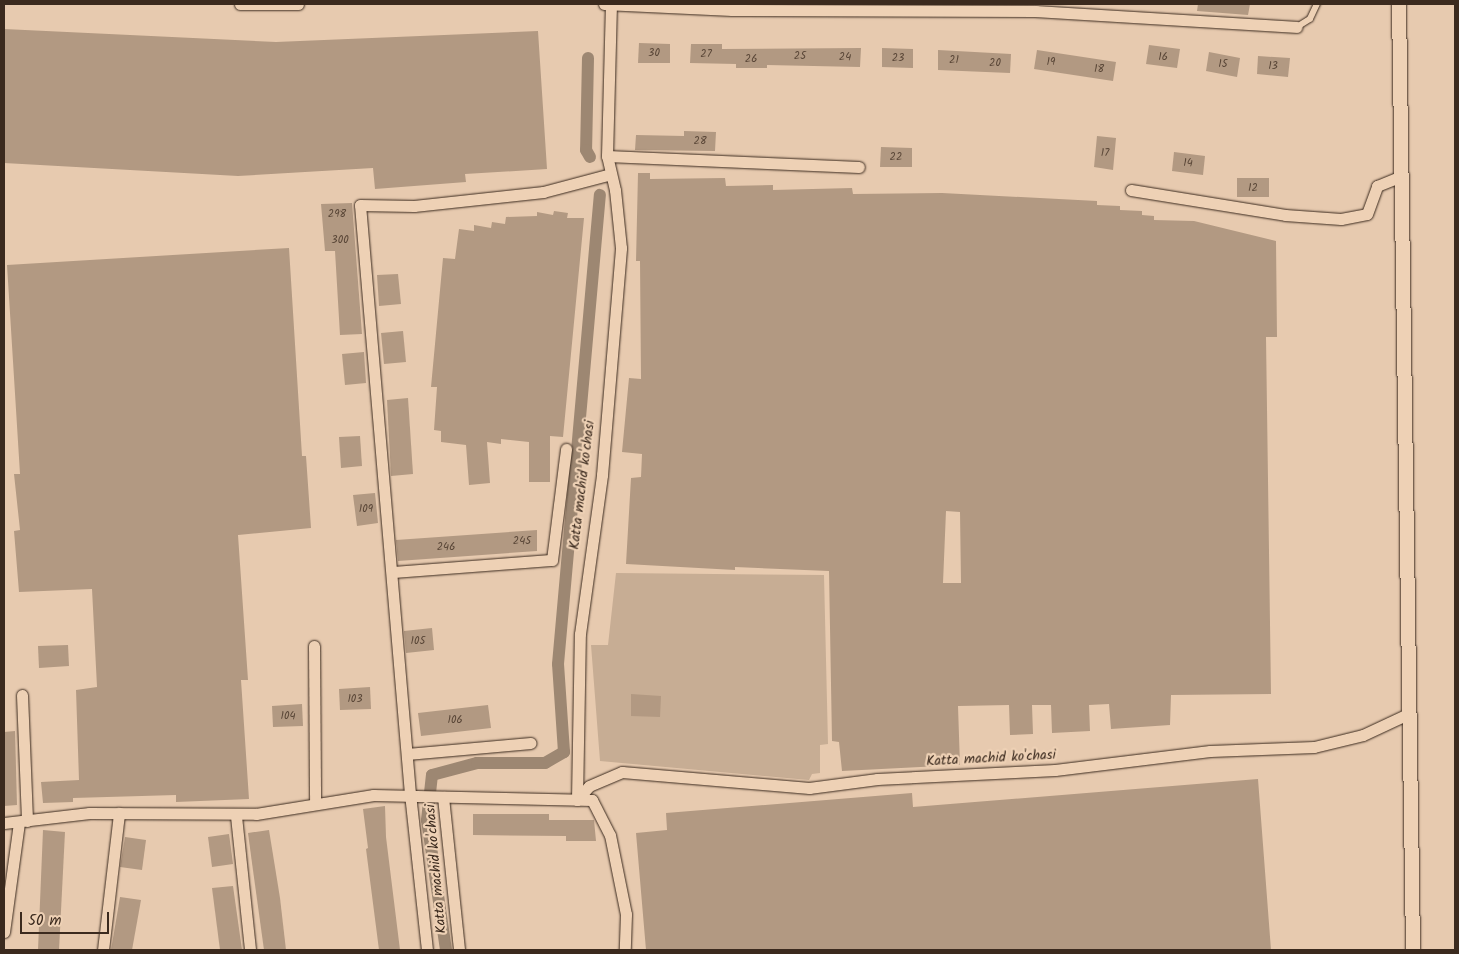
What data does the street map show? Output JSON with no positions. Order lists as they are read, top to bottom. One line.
{"streets":{"street":["Katta machid ko'chasi"]},"house_numbers":["30","27","25","24","16","23","26","21","19","20","15","13","18","28","17","22","14","12","298","300","109","245","246","105","103","104","106"],"scale_bar":"50 m"}
